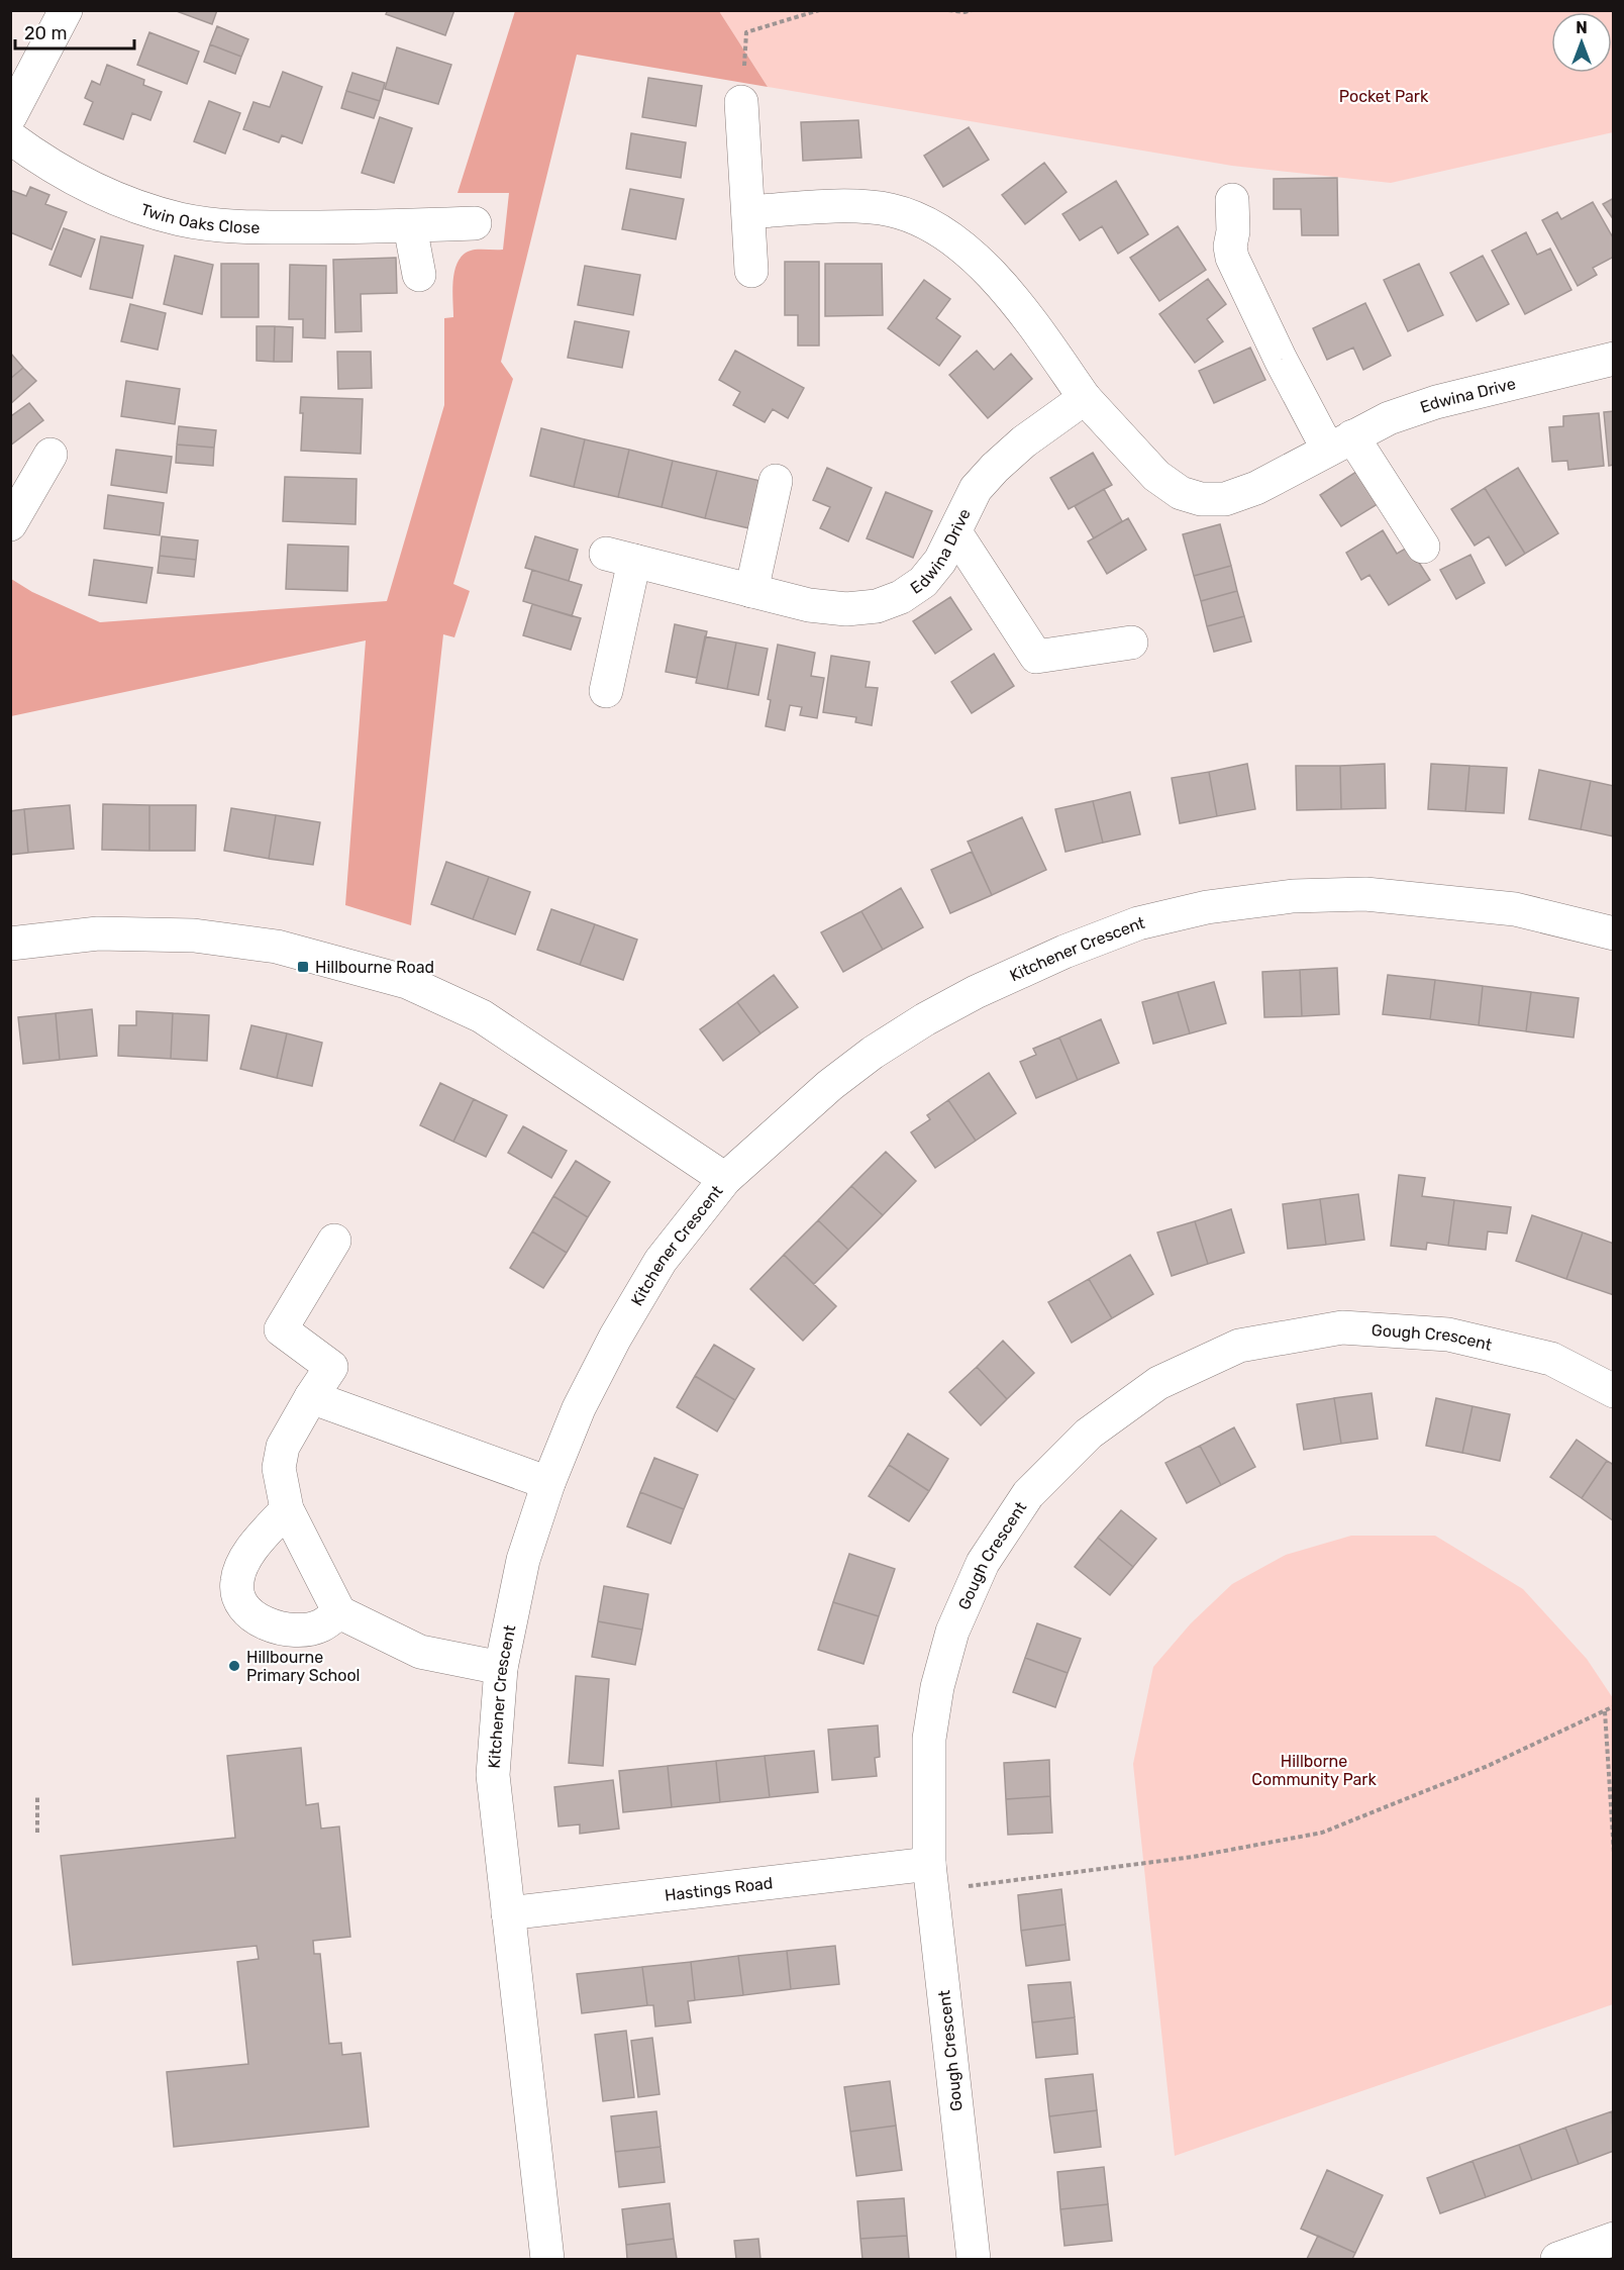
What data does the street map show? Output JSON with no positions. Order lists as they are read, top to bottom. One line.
{"streets":{"street":["Twin Oaks Close","Edwina Drive","Kitchener Crescent","Gough Crescent","Hastings Road"]},"crossings":[["Kitchener Crescent","Hastings Road"],["Gough Crescent","Hastings Road"]],"parks":["Pocket Park","Hillborne Community Park"],"places":{"transit":["Hillbourne Road"],"other":["Hillbourne Primary School"]},"scale_bar":"20 m","north":"top"}
